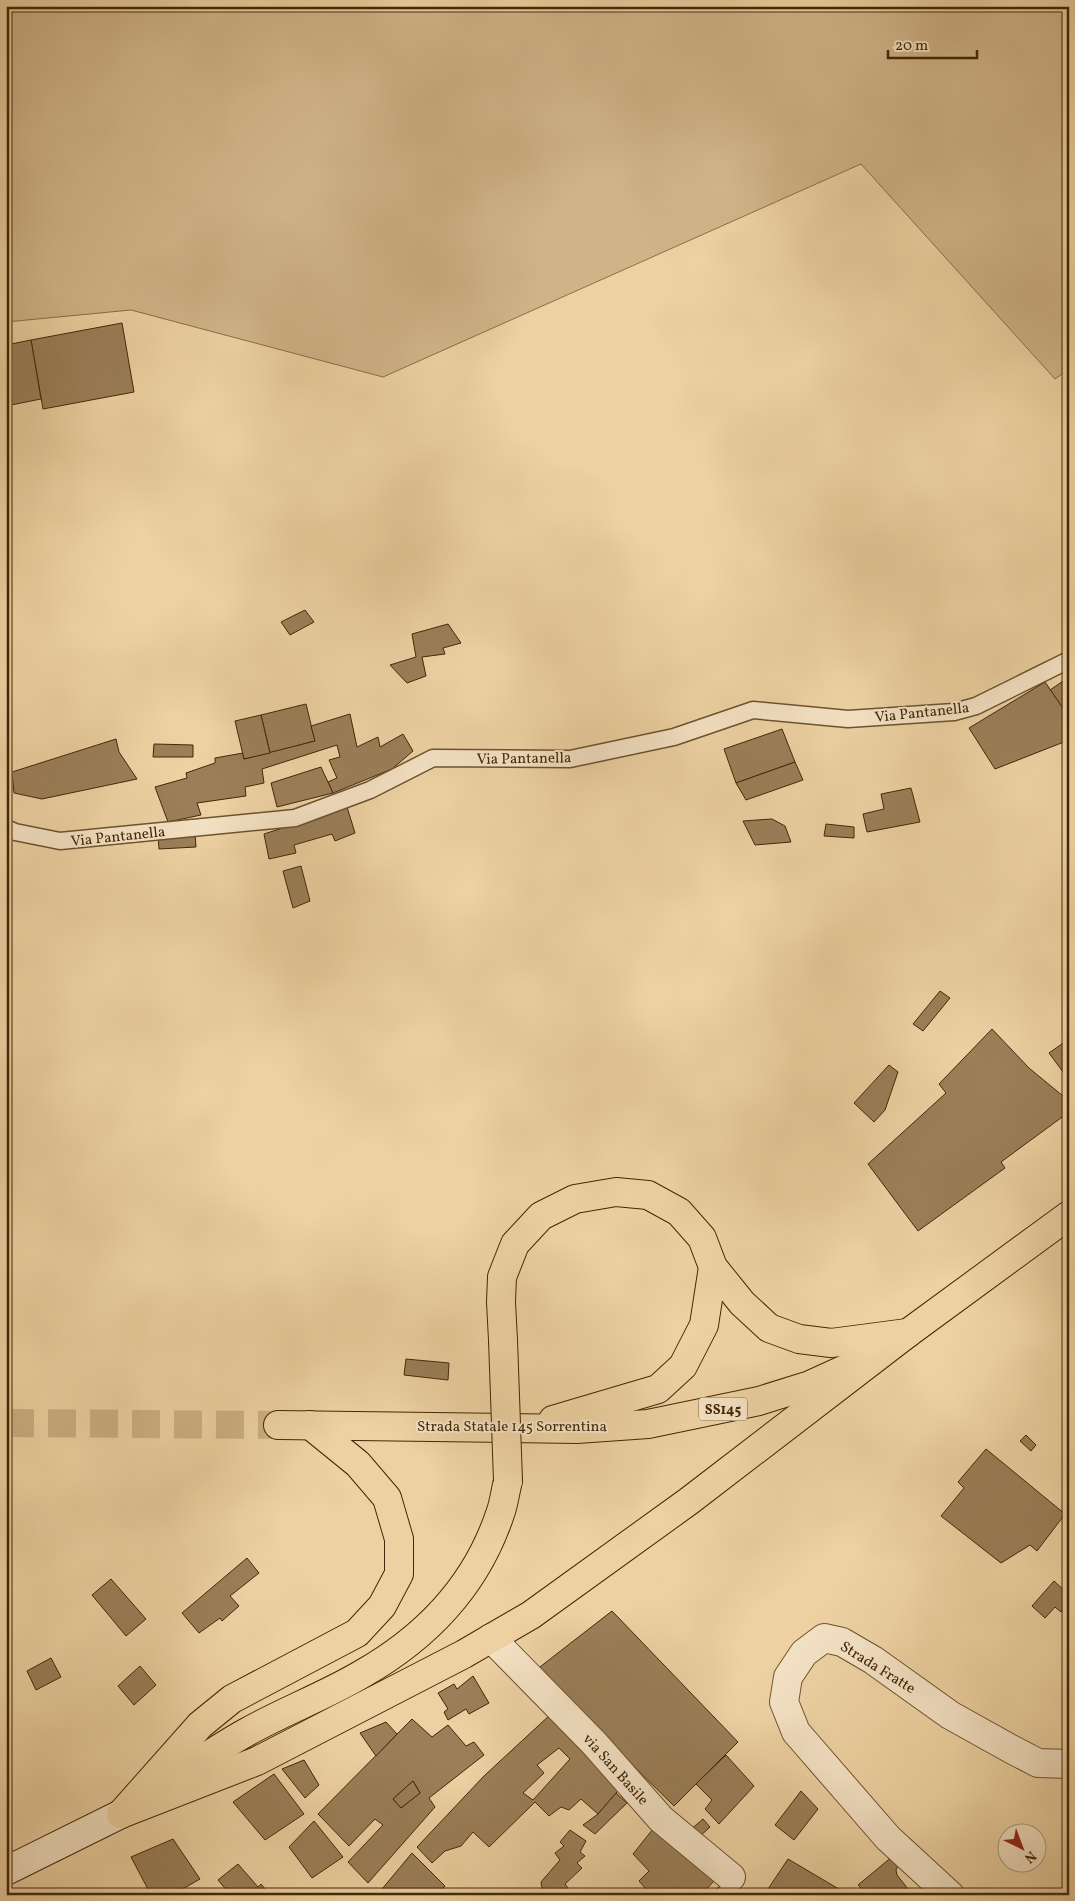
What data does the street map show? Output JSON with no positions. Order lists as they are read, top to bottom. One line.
{"streets":{"main road":["SS145","Strada Statale 145 Sorrentina"],"street":["Strada Fratte","via San Basile"],"lane":["Via Pantanella"]},"crossings":[["SS145","Strada Statale 145 Sorrentina"]],"scale_bar":"20 m","north":"bottom right"}
